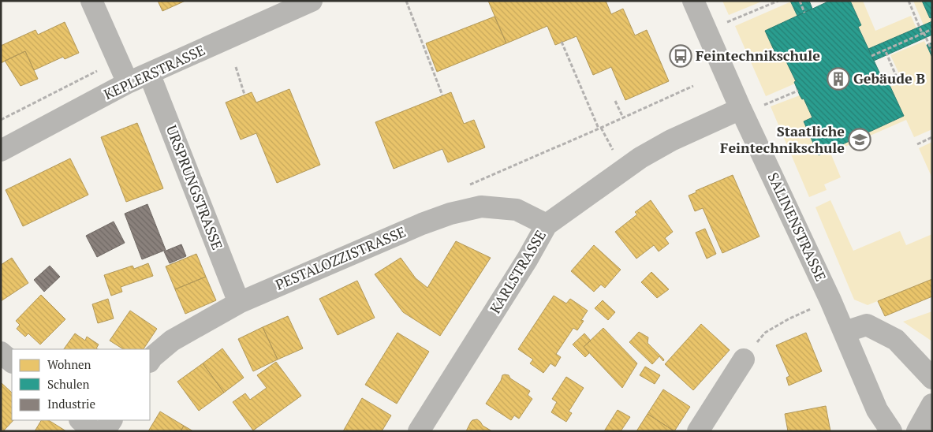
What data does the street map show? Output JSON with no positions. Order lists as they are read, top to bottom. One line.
{"streets":{"street":["KEPLERSTRASSE","URSPRUNGSTRASSE","SALINENSTRASSE","PESTALOZZISTRASSE","KARLSTRASSE"]},"crossings":[["KEPLERSTRASSE","URSPRUNGSTRASSE"],["URSPRUNGSTRASSE","PESTALOZZISTRASSE"],["SALINENSTRASSE","KARLSTRASSE"],["PESTALOZZISTRASSE","KARLSTRASSE"]],"places":{"bus stop":["Feintechnikschule"],"building":["Gebäude B"],"school or university":["Staatliche Feintechnikschule"]},"legend":["Wohnen","Schulen","Industrie"]}
